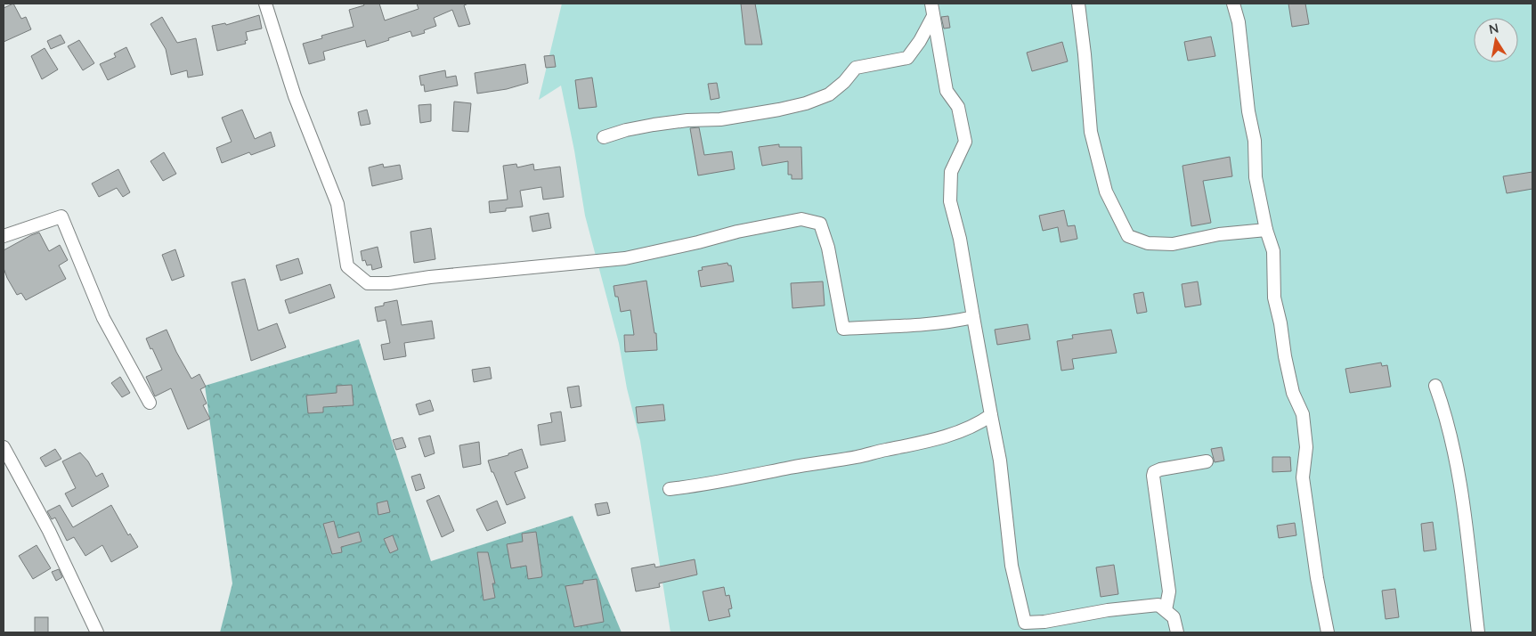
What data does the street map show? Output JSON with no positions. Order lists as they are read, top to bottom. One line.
{"north":"top"}
